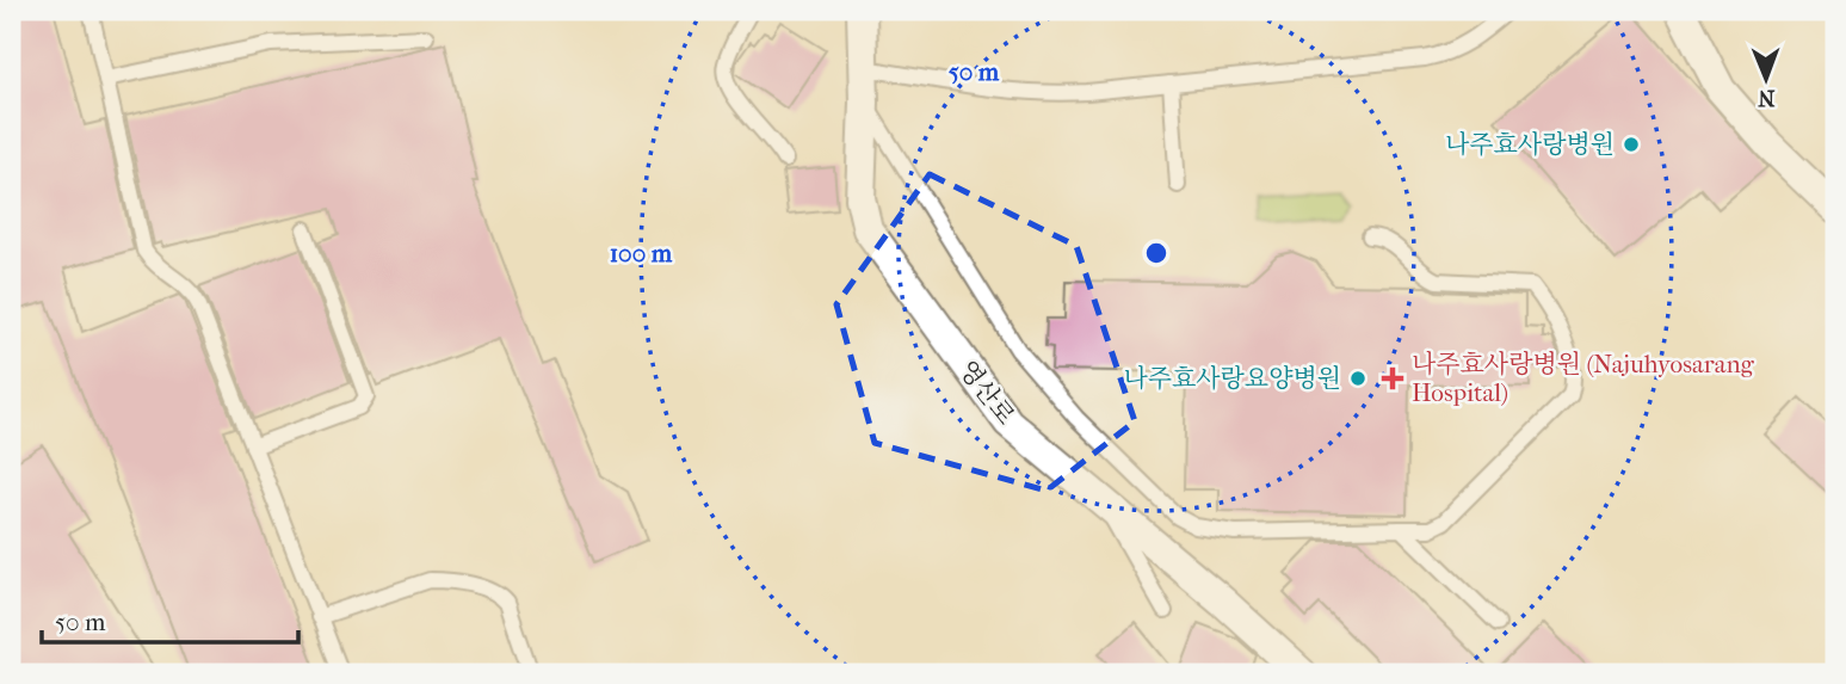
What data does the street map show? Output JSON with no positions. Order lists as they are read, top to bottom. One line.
{"streets":{"street":["영산로"]},"places":{"other":["나주효사랑병원","나주효사랑요양병원"],"health":["나주효사랑병원 (Najuhyosarang Hospital)"]},"scale_bar":"50 m","north":"bottom","rings":["50 m","100 m"]}
